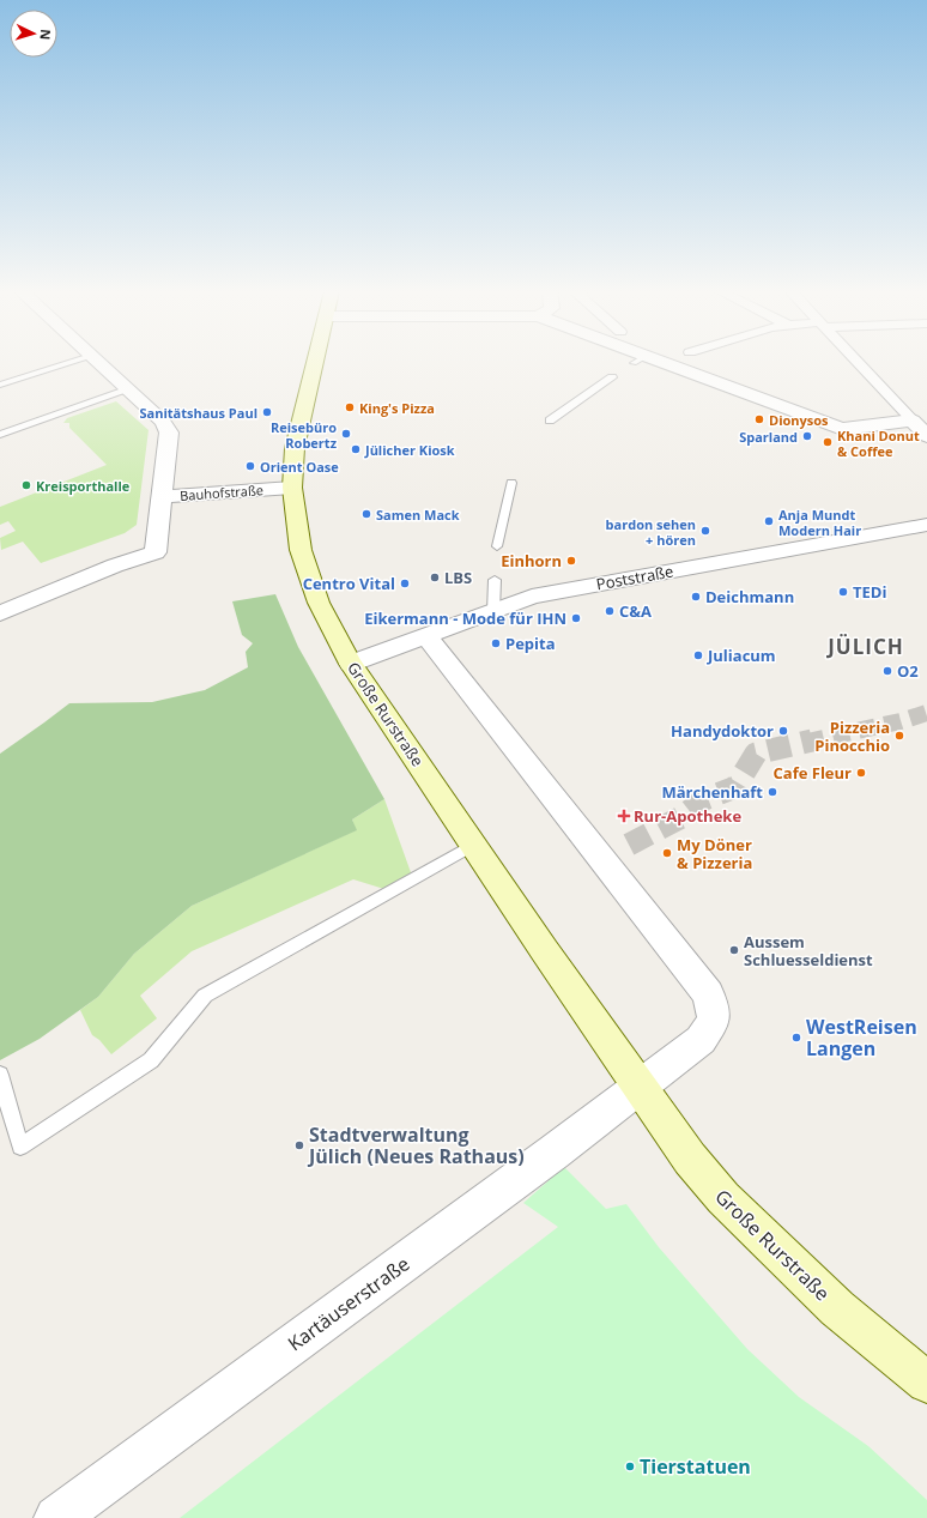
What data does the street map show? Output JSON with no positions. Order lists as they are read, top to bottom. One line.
{"streets":{"main road":["Große Rurstraße"],"street":["Bauhofstraße","Poststraße","Kartäuserstraße"]},"crossings":[["Bauhofstraße","Große Rurstraße"],["Poststraße","Große Rurstraße"],["Große Rurstraße","Kartäuserstraße"]],"districts":["JÜLICH"],"places":{"other":["King's Pizza","Sanitätshaus Paul","Dionysos","Reisebüro Robertz","Sparland","Khani Donut & Coffee","Jülicher Kiosk","Orient Oase","Kreisporthalle","Samen Mack","Anja Mundt Modern Hair","bardon sehen + hören","Einhorn","LBS","Centro Vital","TEDi","Deichmann","C&A","Eikermann - Mode für IHN","Pepita","Juliacum","O2","Handydoktor","Pizzeria Pinocchio","Cafe Fleur","Märchenhaft","My Döner & Pizzeria","Aussem Schluesseldienst","WestReisen Langen","Stadtverwaltung Jülich (Neues Rathaus)","Tierstatuen"],"health":["Rur-Apotheke"]},"north":"right"}
